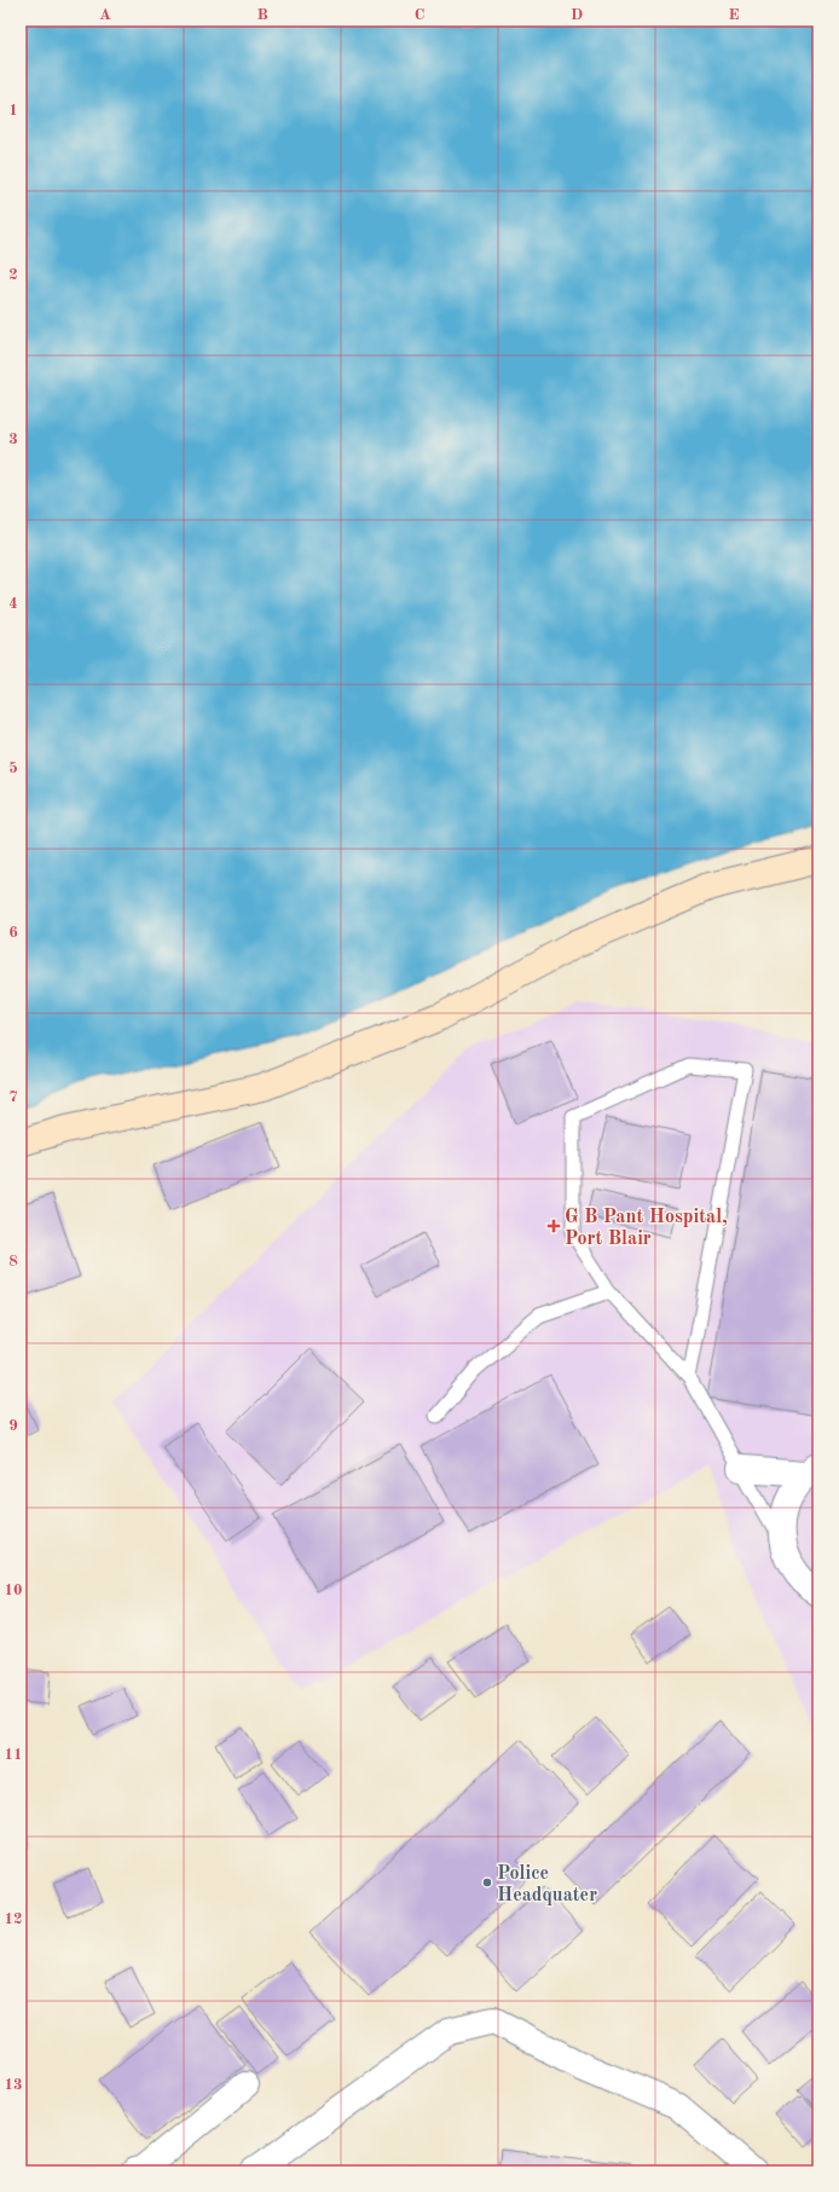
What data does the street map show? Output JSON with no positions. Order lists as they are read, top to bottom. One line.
{"places":{"health":["G B Pant Hospital, Port Blair"],"other":["Police Headquater"]},"grid":{"columns":["A","B","C","D","E"],"rows":["1","2","3","4","5","6","7","8","9","10","11","12","13"]}}
